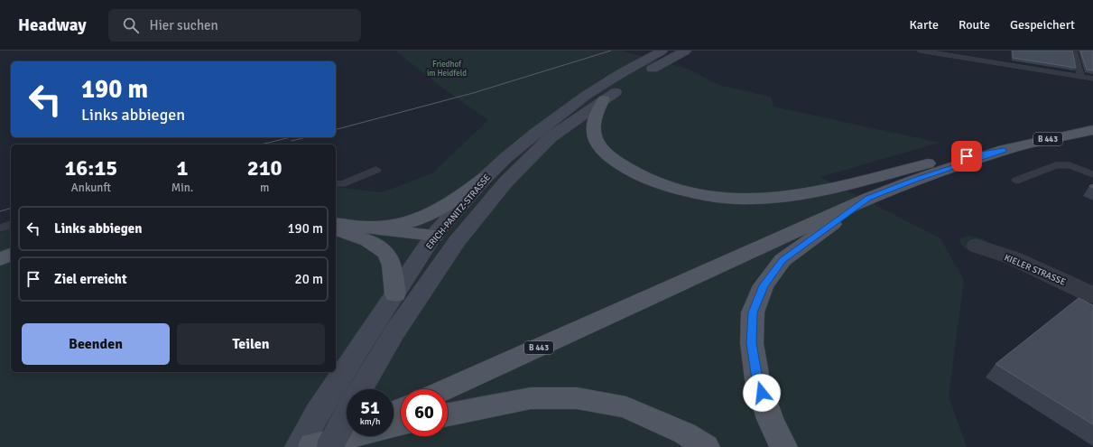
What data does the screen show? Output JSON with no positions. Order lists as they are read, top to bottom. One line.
{"streets":{"main road":["B 443","ERICH-PANITZ-STRASSE"],"street":["KIELER STRASSE"]},"parks":["Friedhof im Heidfeld"],"page":{"header":"Headway","search":"Hier suchen","nav":["Karte","Route","Gespeichert"],"turn":["190 m","Links abbiegen"],"eta":["16:15","Ankunft","1","Min.","210","m"],"list":[{"name":"Links abbiegen","value":"190 m"},{"name":"Ziel erreicht","value":"20 m"}],"buttons":["Beenden","Teilen"],"speed":"51 km/h","limit":"60"}}
